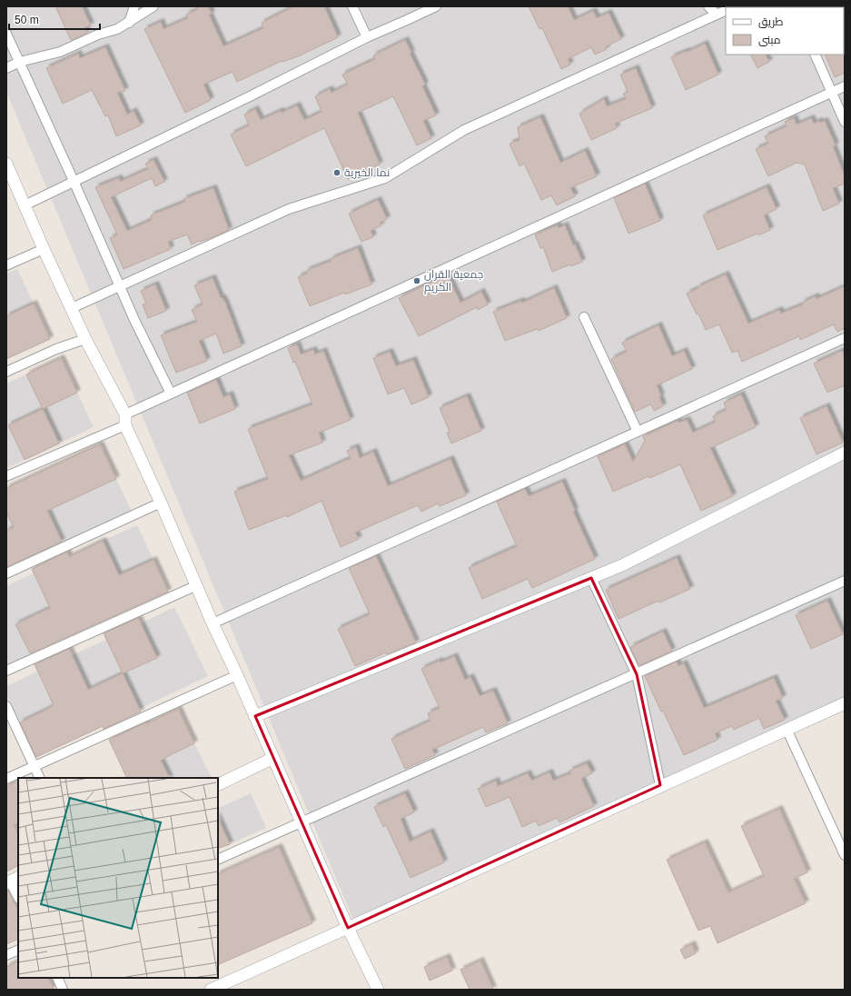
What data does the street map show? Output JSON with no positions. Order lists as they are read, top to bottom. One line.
{"places":["نما الخيرية","جمعية القران الكريم"],"legend":["طريق","مبنى"],"scale_bar":"50 m"}
